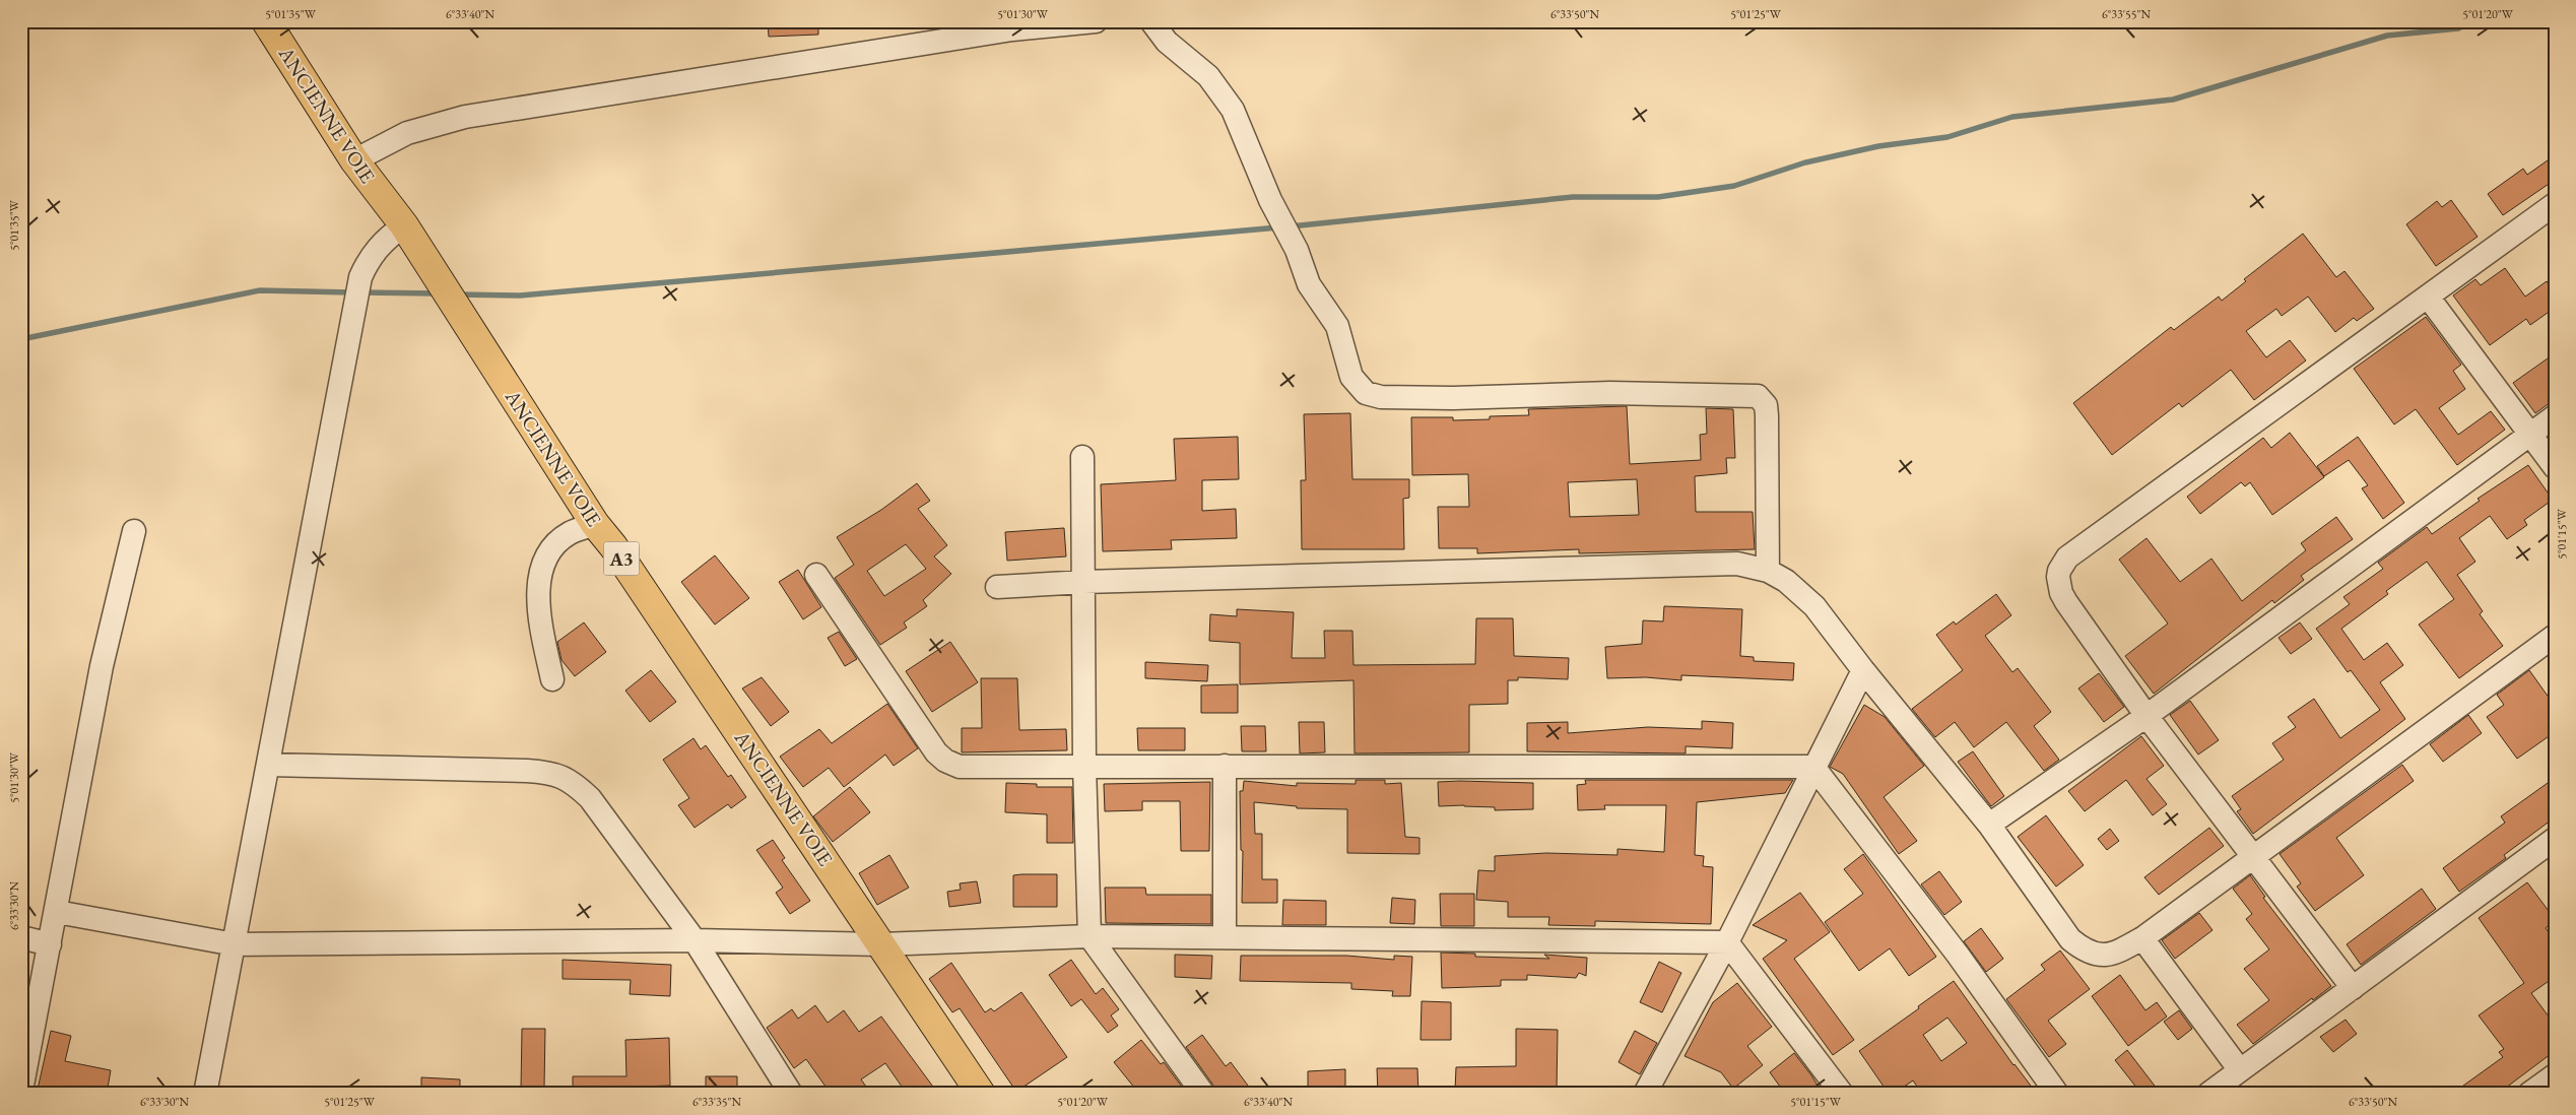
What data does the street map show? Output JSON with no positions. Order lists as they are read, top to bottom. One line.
{"streets":{"main road":["ANCIENNE VOIE","A3"]},"coordinates":["5°01'35\"W","6°33'40\"N","5°01'30\"W","6°33'50\"N","5°01'25\"W","6°33'55\"N","5°01'20\"W","5°01'15\"W","6°33'30\"N","6°33'35\"N"]}
